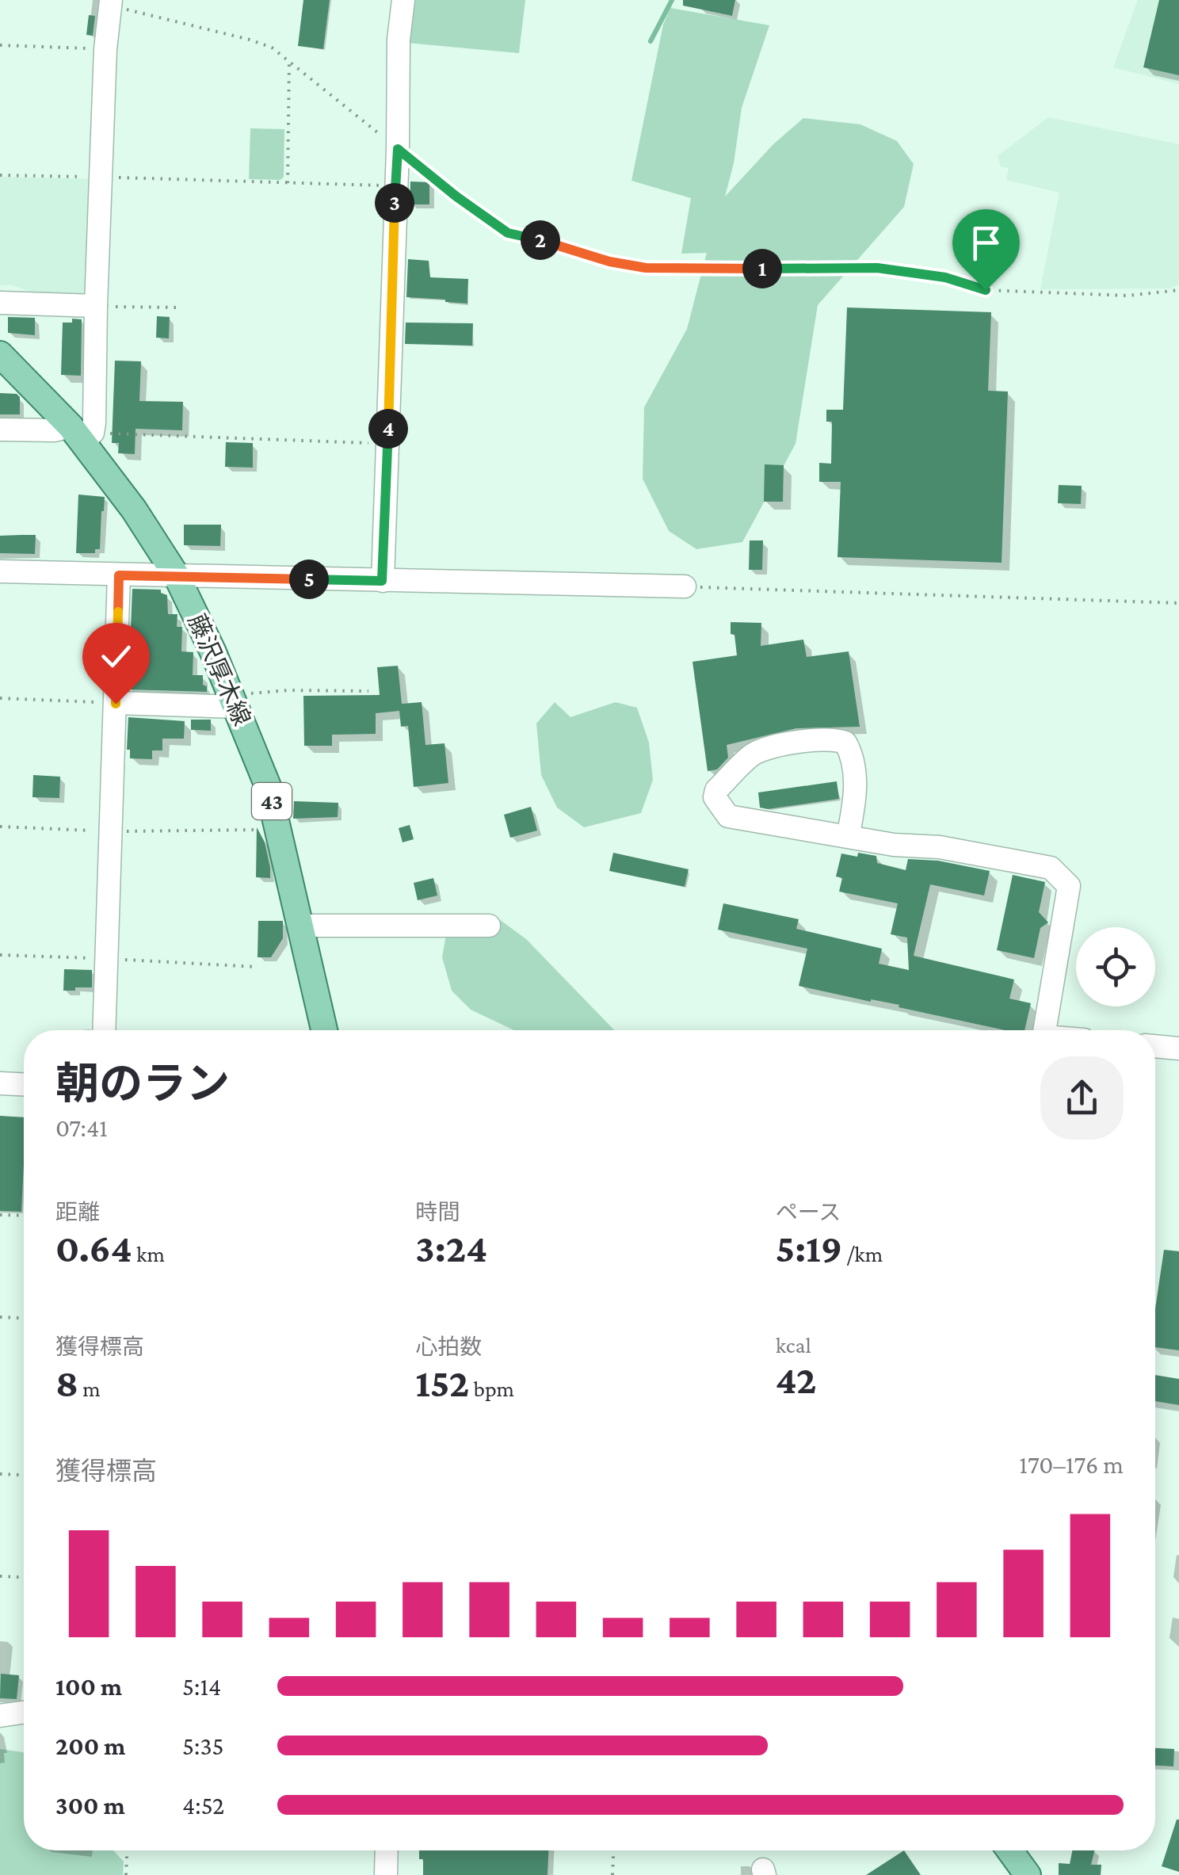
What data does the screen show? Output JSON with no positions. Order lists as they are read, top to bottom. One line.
{"streets":{"main road":["藤沢厚木線","43"]},"page":{"pins":["3","2","1","4","5"],"heading":["朝のラン","07:41"],"stats":[["距離","0.64 km"],["時間","3:24"],["ペース","5:19 /km"],["獲得標高","8 m"],["心拍数","152 bpm"],["kcal","42"]],"chart":["獲得標高","170–176 m"],"list":[{"name":"100 m","note":"5:14"},{"name":"200 m","note":"5:35"},{"name":"300 m","note":"4:52"}]}}
